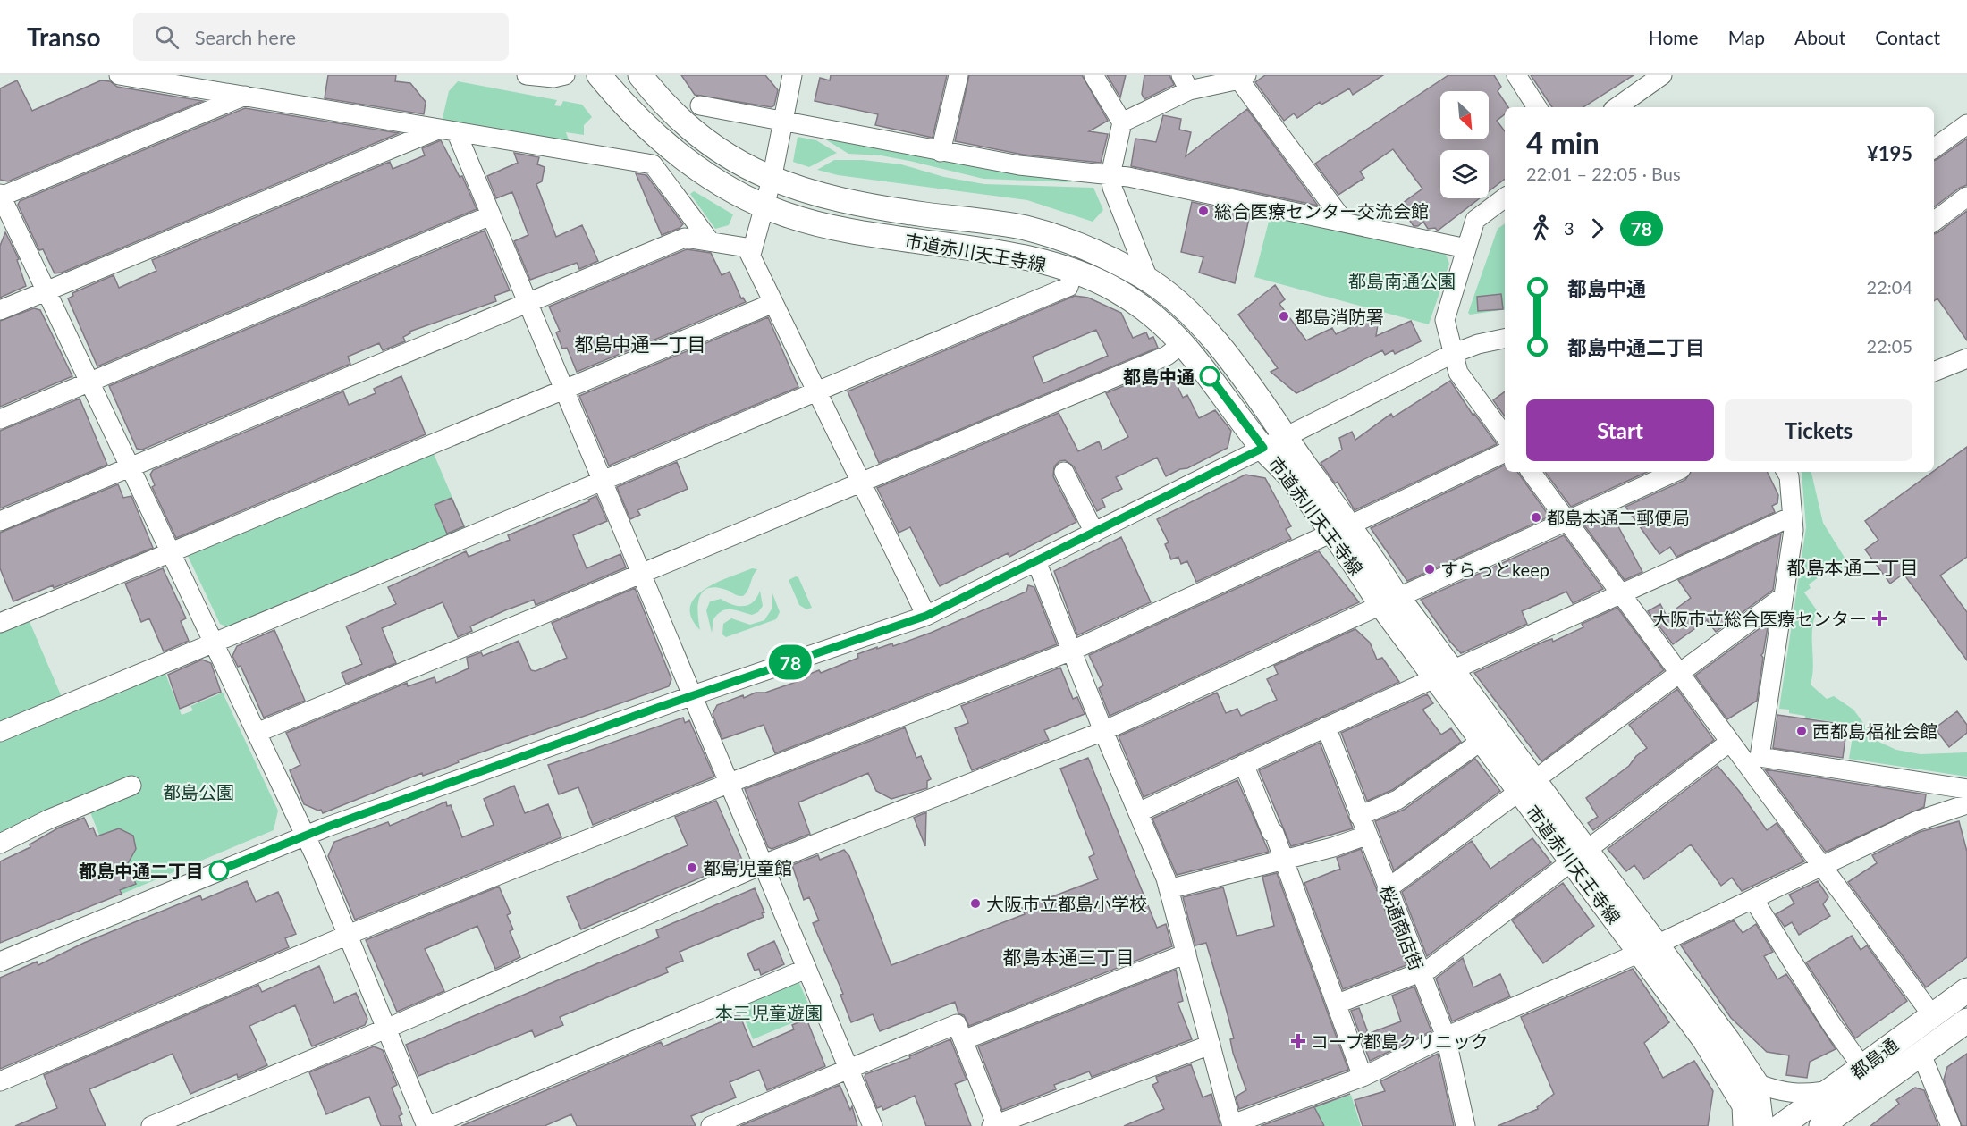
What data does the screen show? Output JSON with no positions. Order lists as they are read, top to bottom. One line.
{"streets":{"main road":["市道赤川天王寺線","都島通"],"street":["桜通商店街"]},"districts":["都島中通一丁目","都島本通二丁目","都島本通三丁目"],"parks":["都島南通公園","都島公園","本三児童遊園"],"places":{"other":["総合医療センター交流会館","都島消防署","都島中通","都島本通二郵便局","すらっとkeep","西都島福祉会館","都島児童館","都島中通二丁目","大阪市立都島小学校"],"health":["大阪市立総合医療センター","コープ都島クリニック"]},"lines":["bus line 78"],"north":"bottom right","page":{"header":"Transo","search":"Search here","nav":["Home","Map","About","Contact"],"on_map":"78","heading":["4 min","22:01 – 22:05 · Bus","¥195"],"legs":["3","78"],"list":[{"name":"都島中通","value":"22:04"},{"name":"都島中通二丁目","value":"22:05"}],"buttons":["Start","Tickets"]}}
